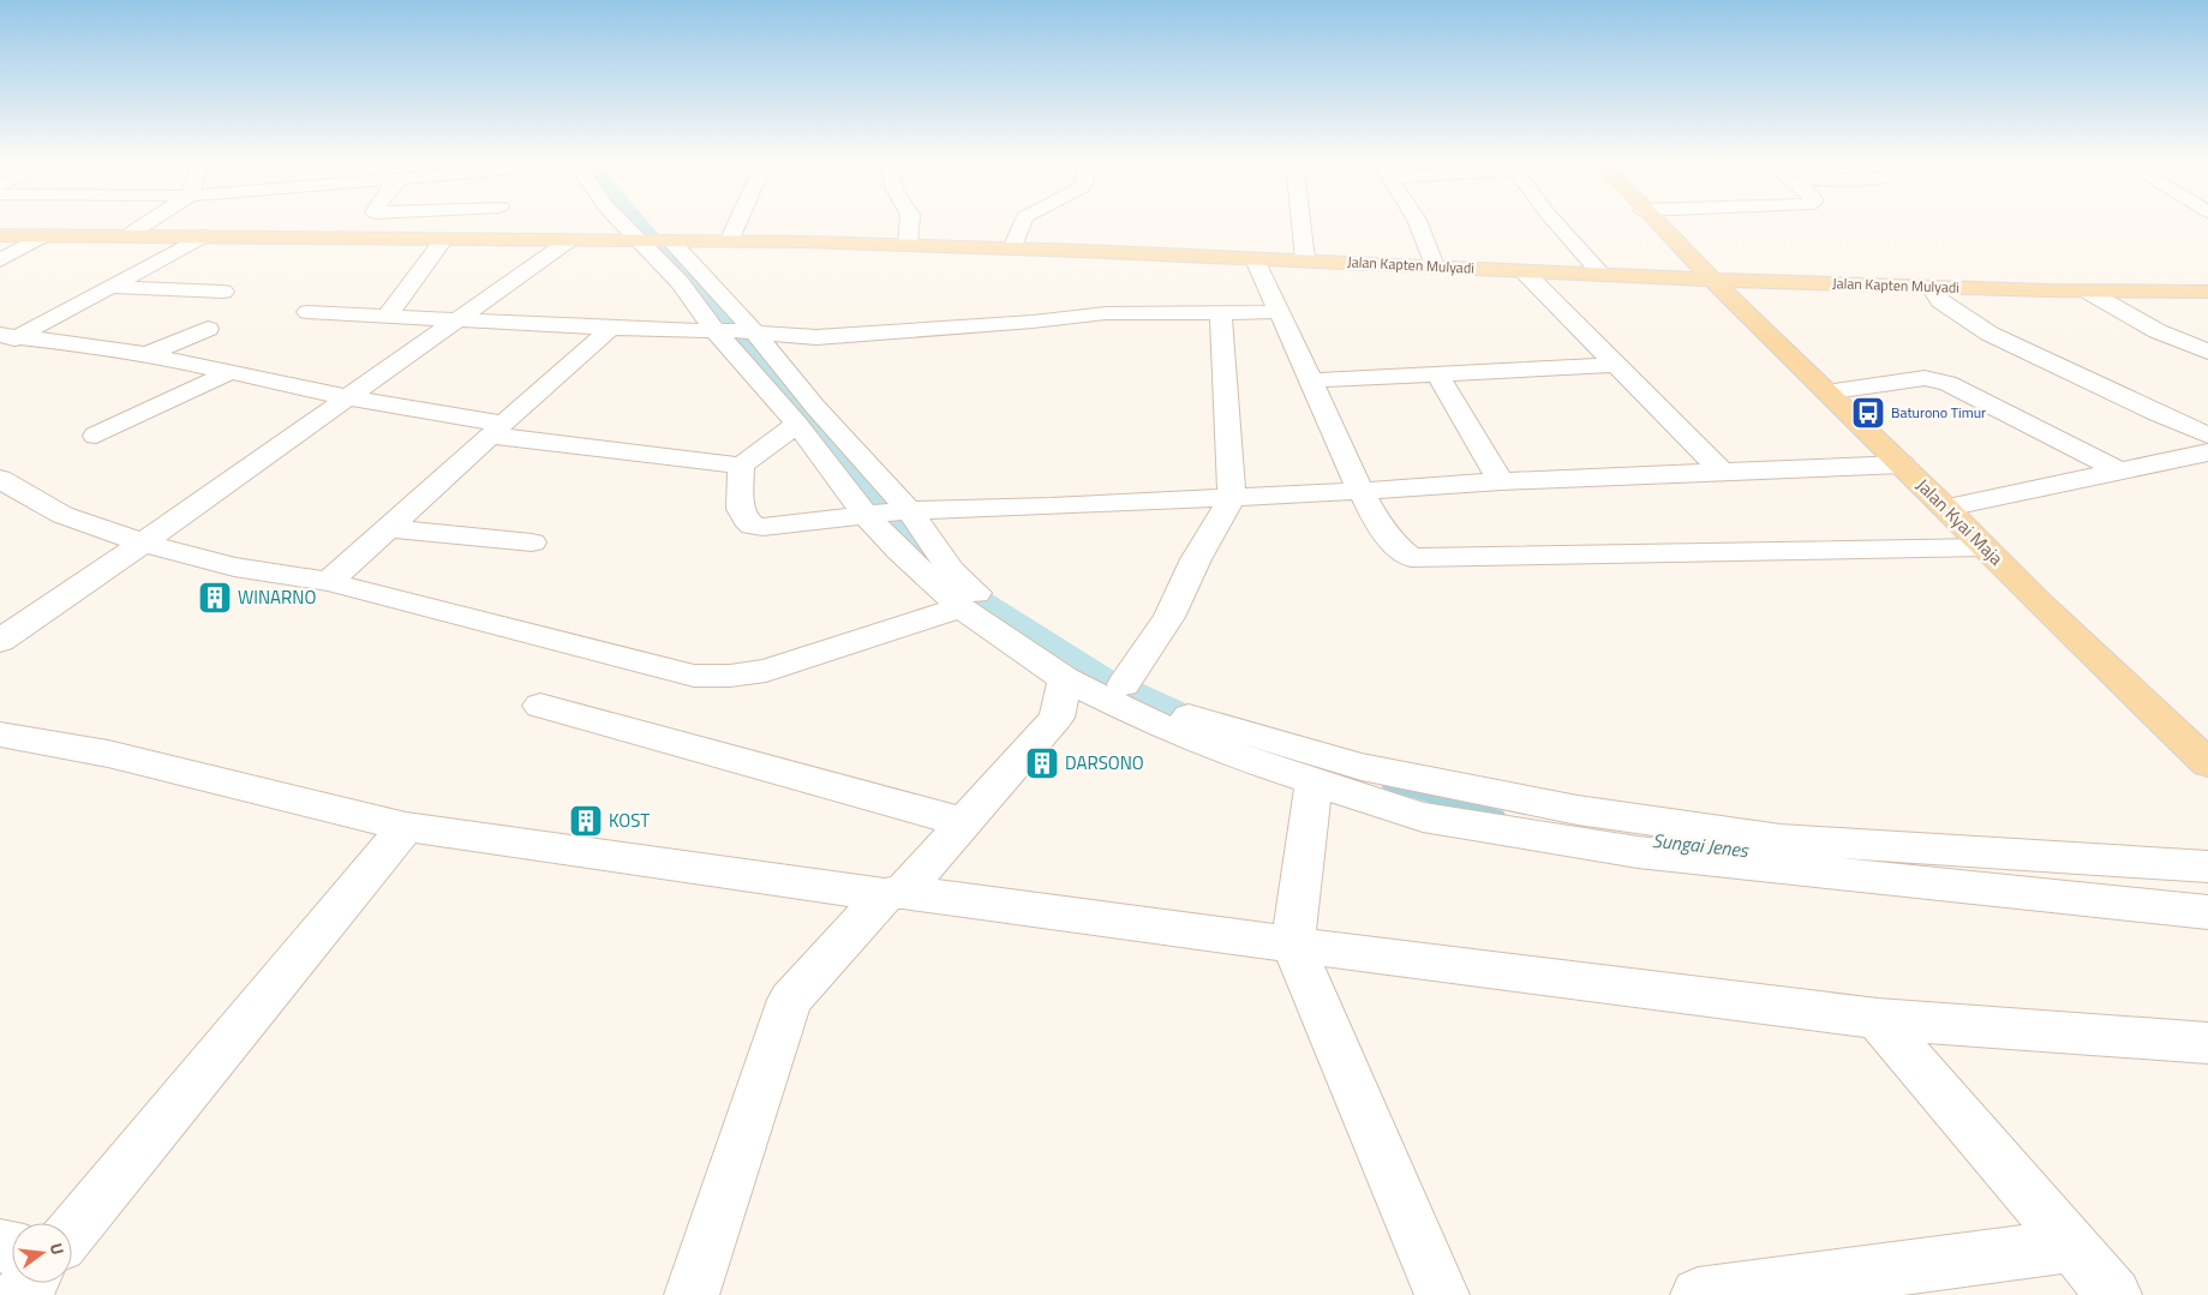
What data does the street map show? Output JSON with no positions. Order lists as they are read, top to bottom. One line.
{"streets":{"main road":["Jalan Kapten Mulyadi","Jalan Kyai Maja"]},"crossings":[["Jalan Kapten Mulyadi","Jalan Kyai Maja"]],"water":["Sungai Jenes"],"places":{"bus stop":["Baturono Timur"],"building":["WINARNO","DARSONO","KOST"]},"north":"right"}
